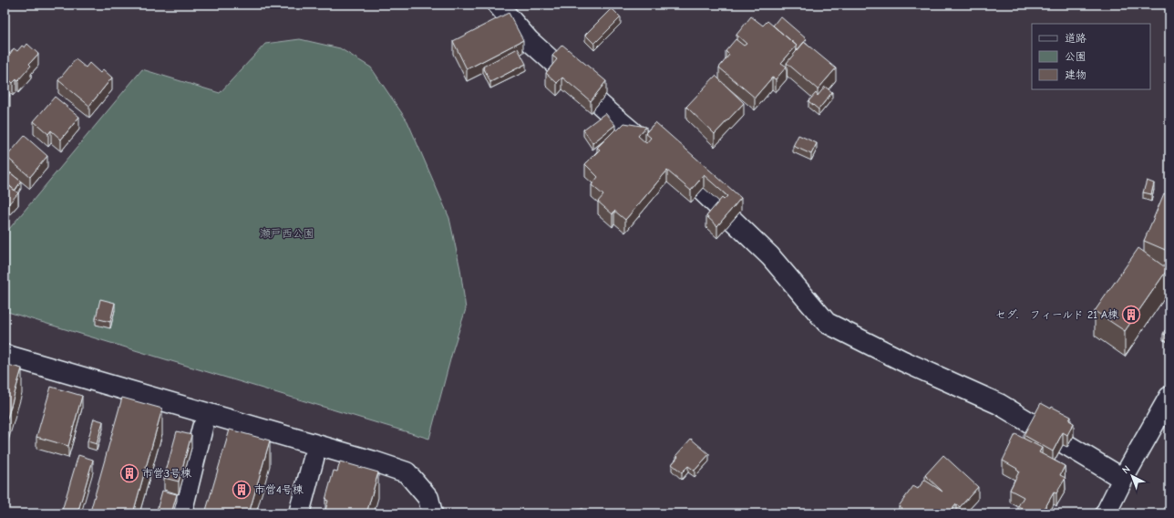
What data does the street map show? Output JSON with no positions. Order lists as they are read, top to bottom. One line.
{"parks":["瀬戸西公園"],"places":{"building":["セダ． フィールド 21 A棟","市営3号棟","市営4号棟"]},"legend":["道路","公園","建物"],"north":"top left"}
